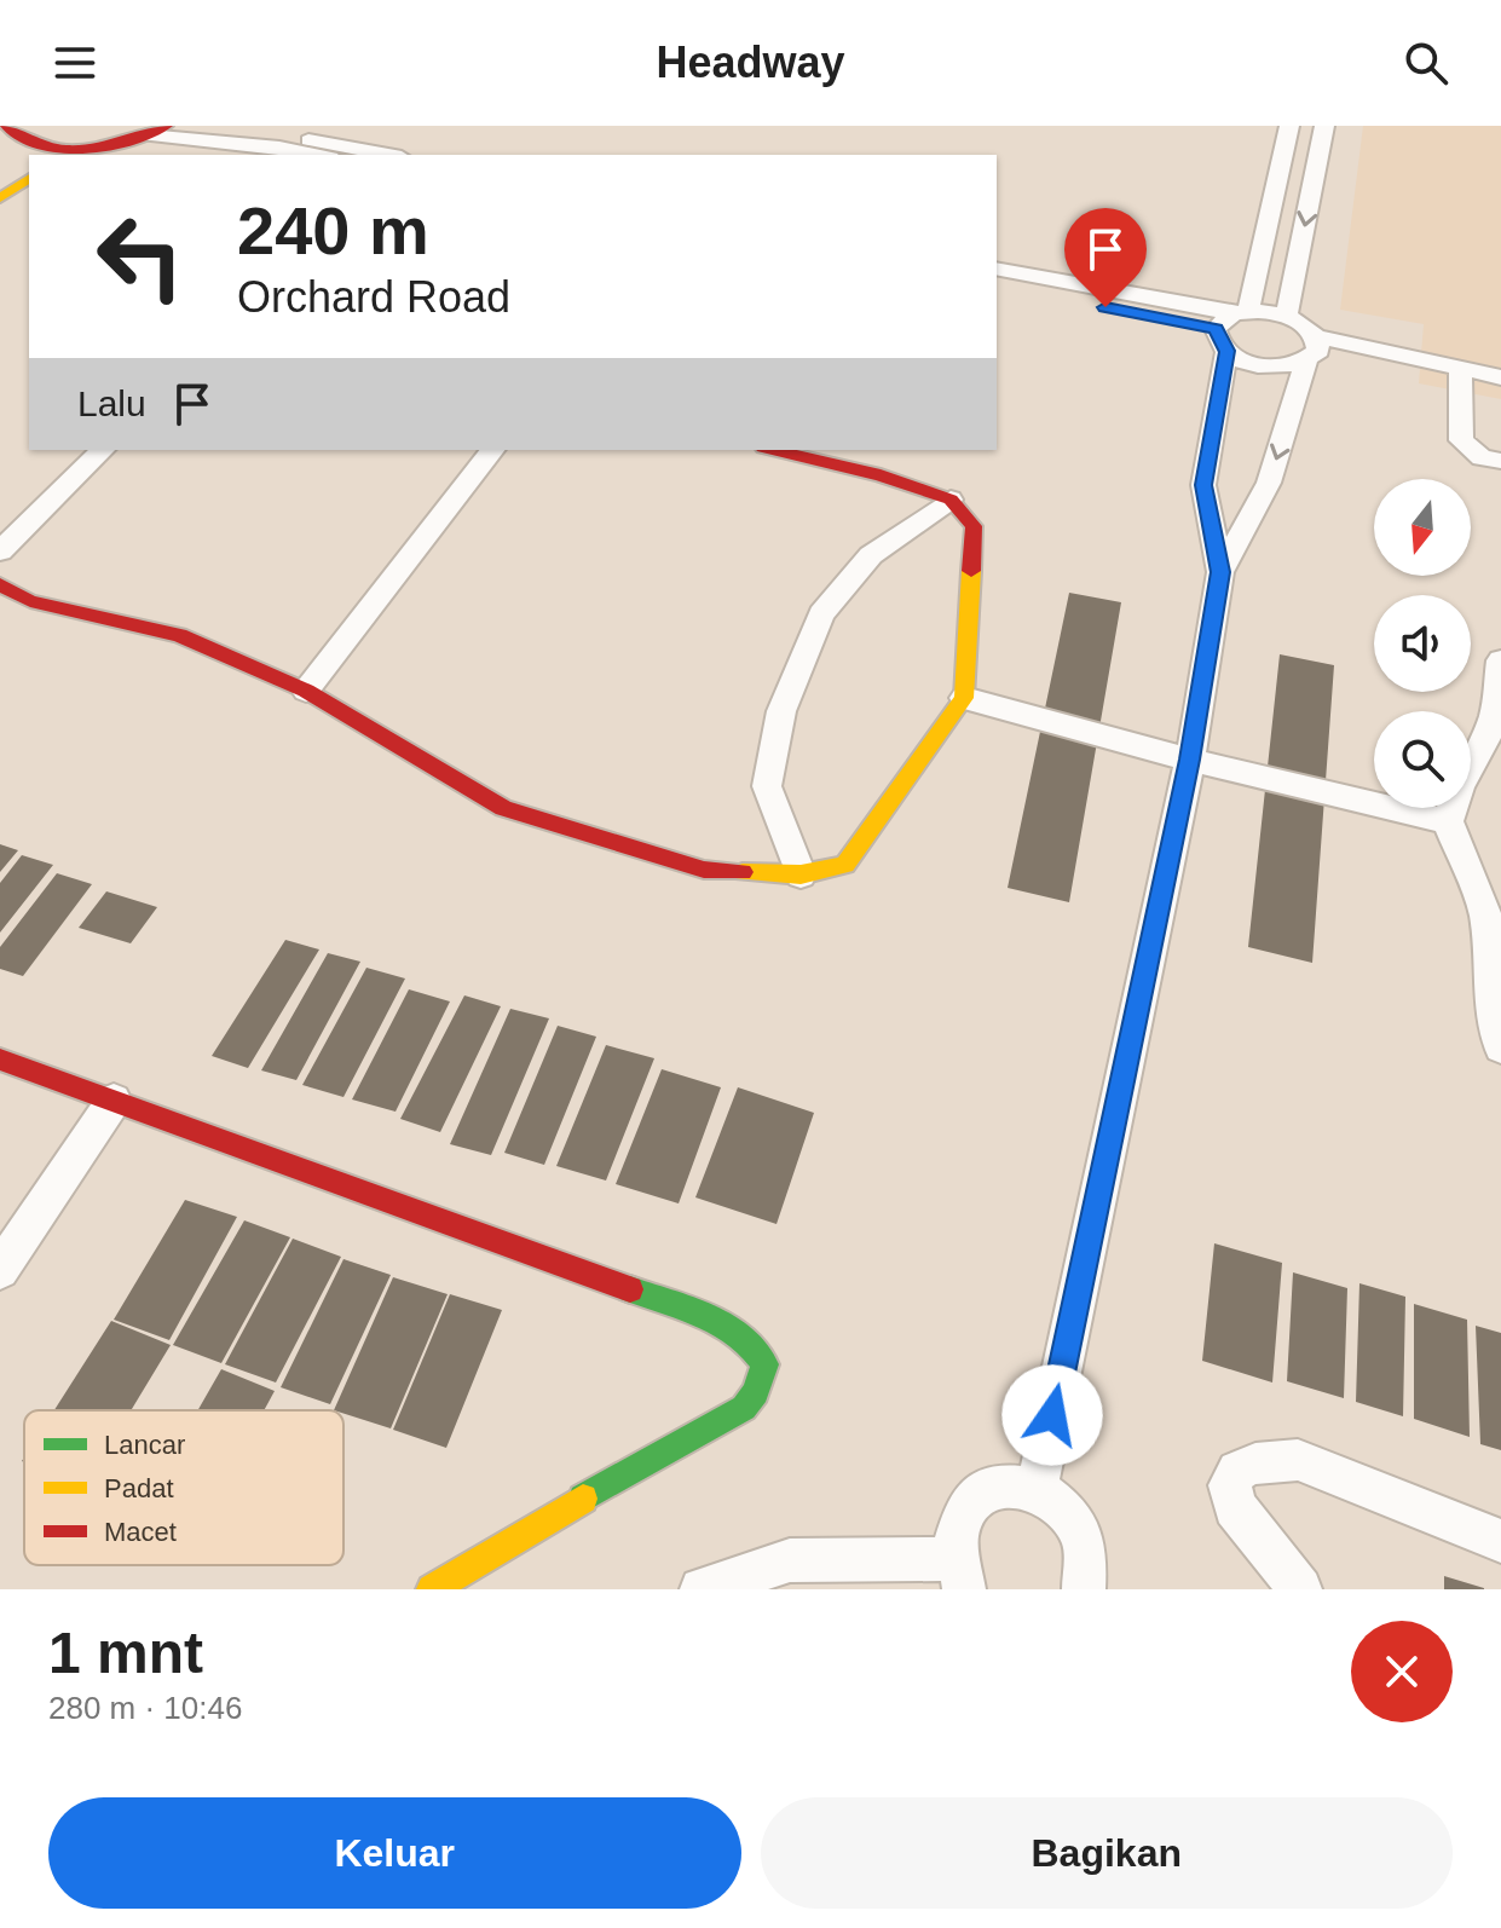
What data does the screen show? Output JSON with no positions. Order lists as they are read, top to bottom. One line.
{"legend":["Lancar","Padat","Macet"],"north":"bottom","page":{"header":"Headway","turn":["240 m","Orchard Road"],"then":"Lalu","heading":["1 mnt","280 m · 10:46"],"buttons":["Keluar","Bagikan"]}}
